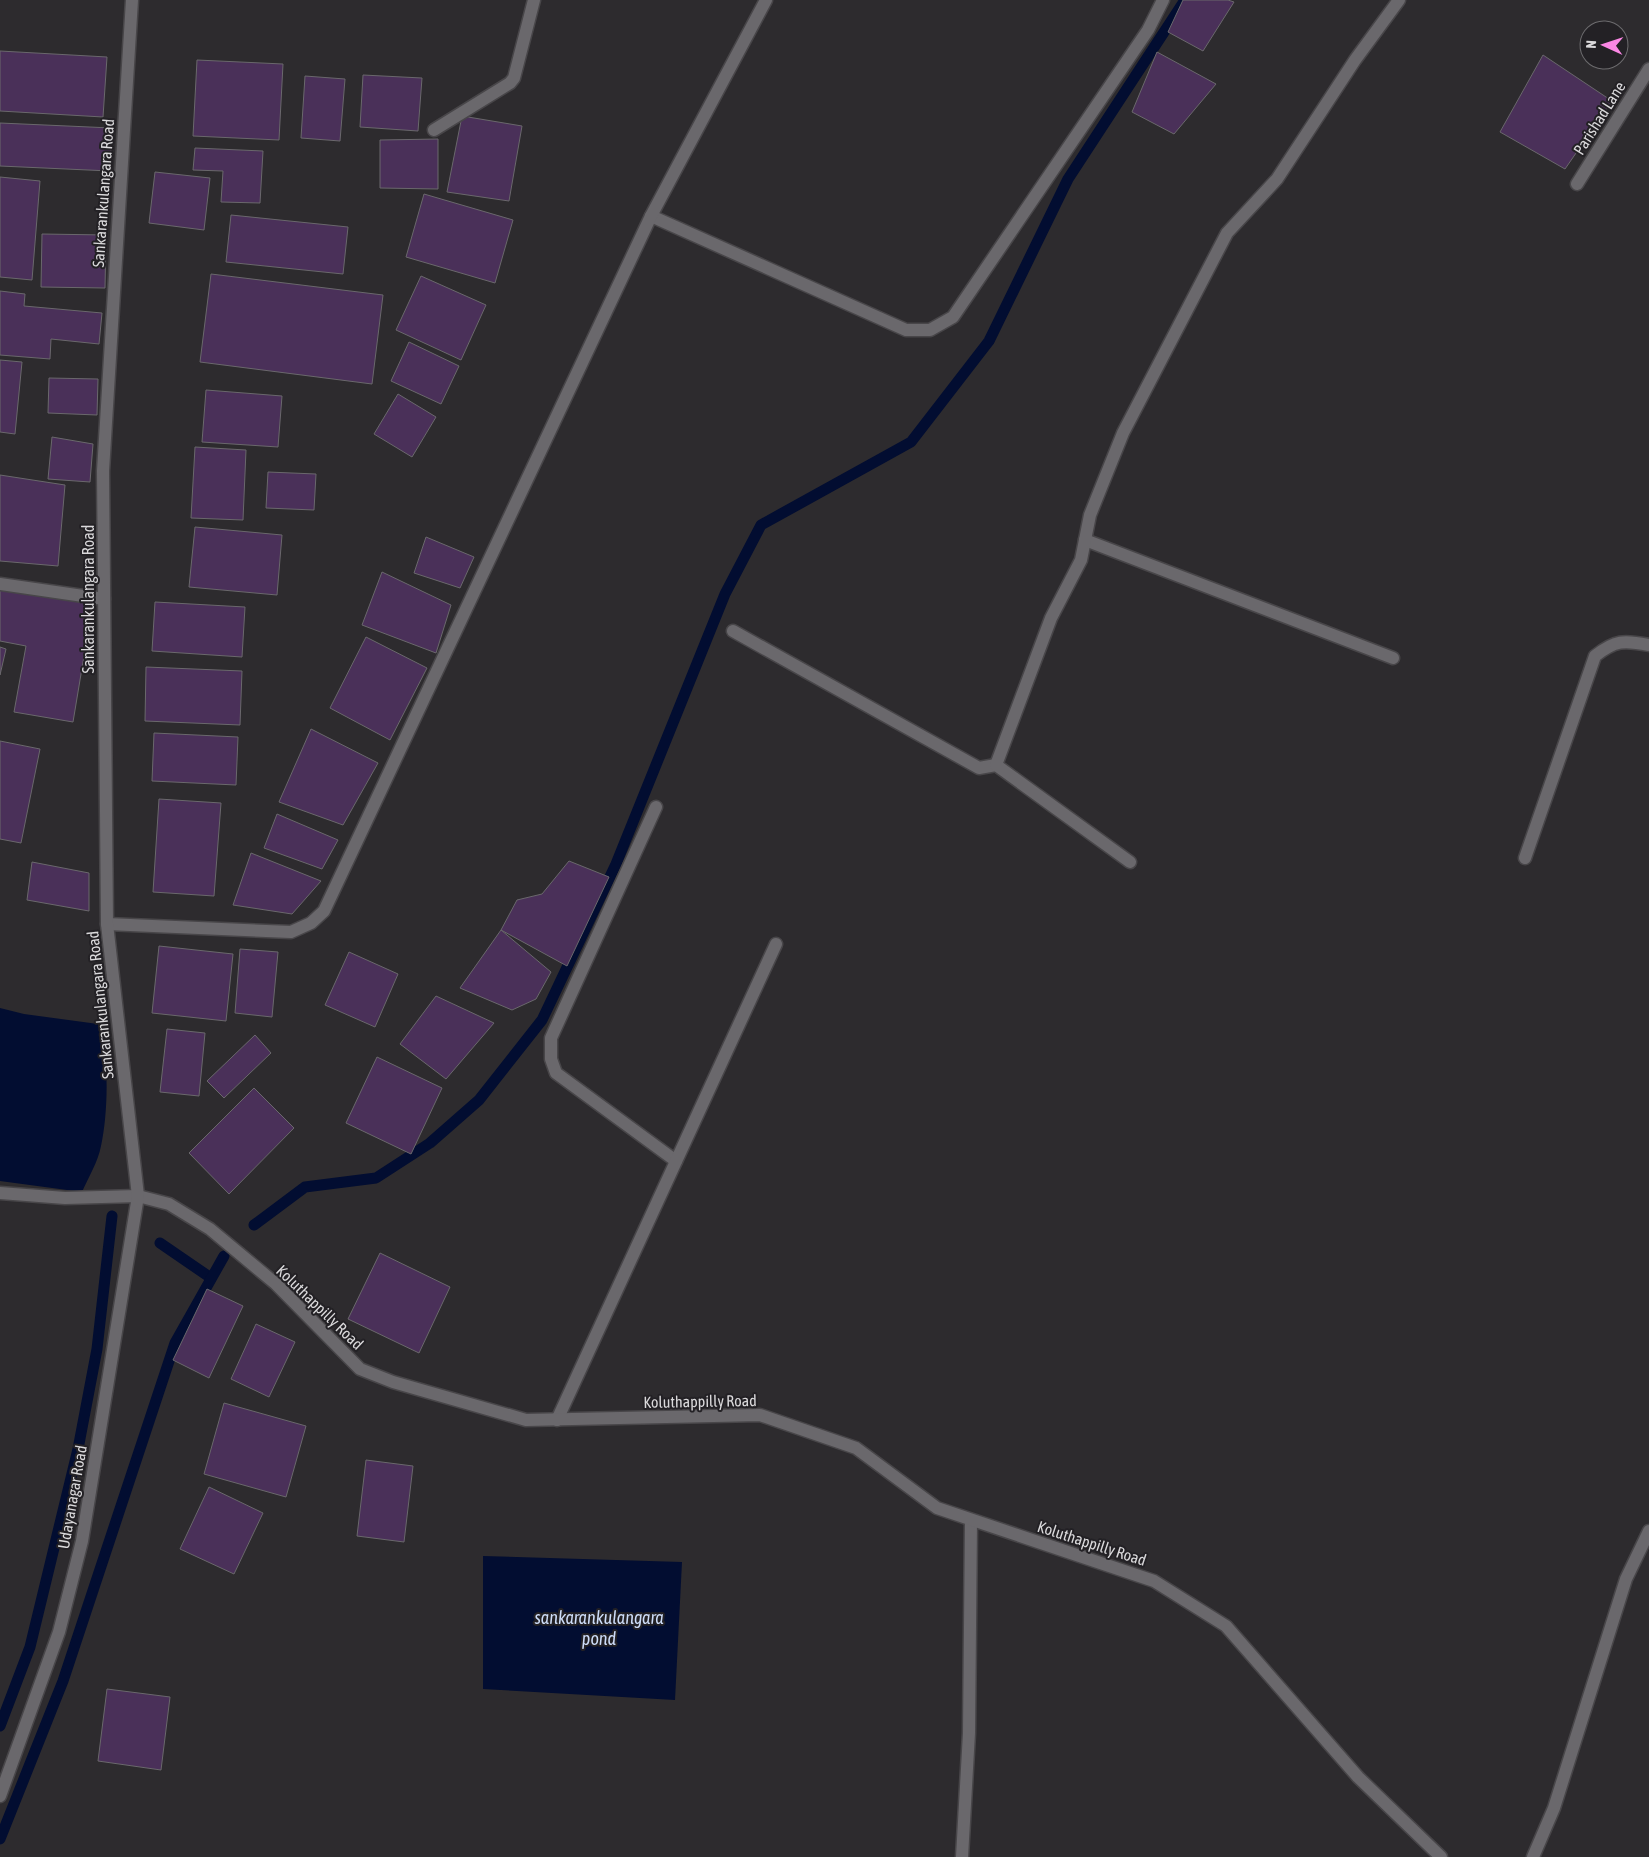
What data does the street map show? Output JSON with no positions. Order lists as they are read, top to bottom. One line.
{"streets":{"street":["Parishad Lane","Sankarankulangara Road","Koluthappilly Road","Udayanagar Road"]},"crossings":[["Sankarankulangara Road","Koluthappilly Road"],["Sankarankulangara Road","Udayanagar Road"],["Koluthappilly Road","Udayanagar Road"]],"water":["sankarankulangara pond"],"north":"left"}
